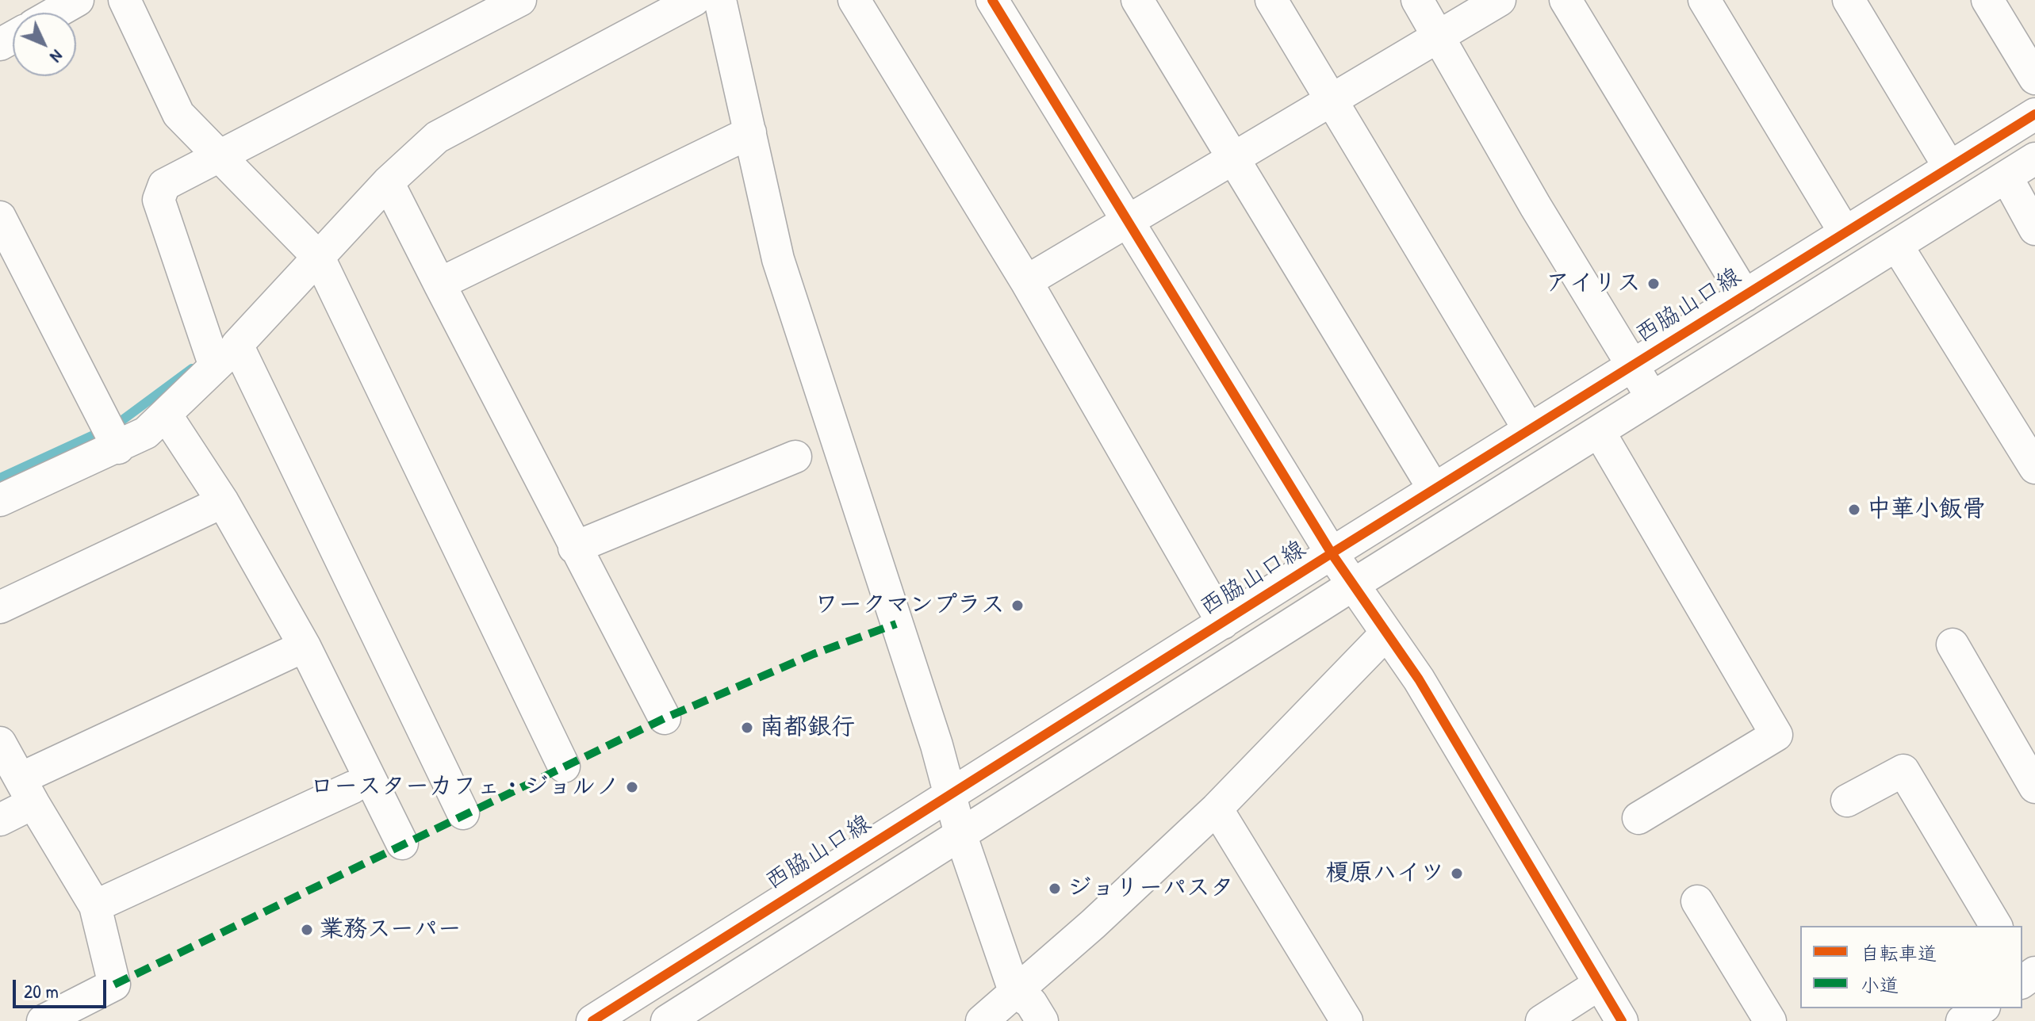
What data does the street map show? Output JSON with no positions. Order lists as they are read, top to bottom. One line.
{"streets":{"street":["西脇山口線"]},"places":["アイリス","中華小飯骨","ワークマンプラス","南都銀行","ロースターカフェ・ジョルノ","榎原ハイツ","ジョリーパスタ","業務スーパー"],"legend":["自転車道","小道"],"scale_bar":"20 m","north":"bottom right"}
